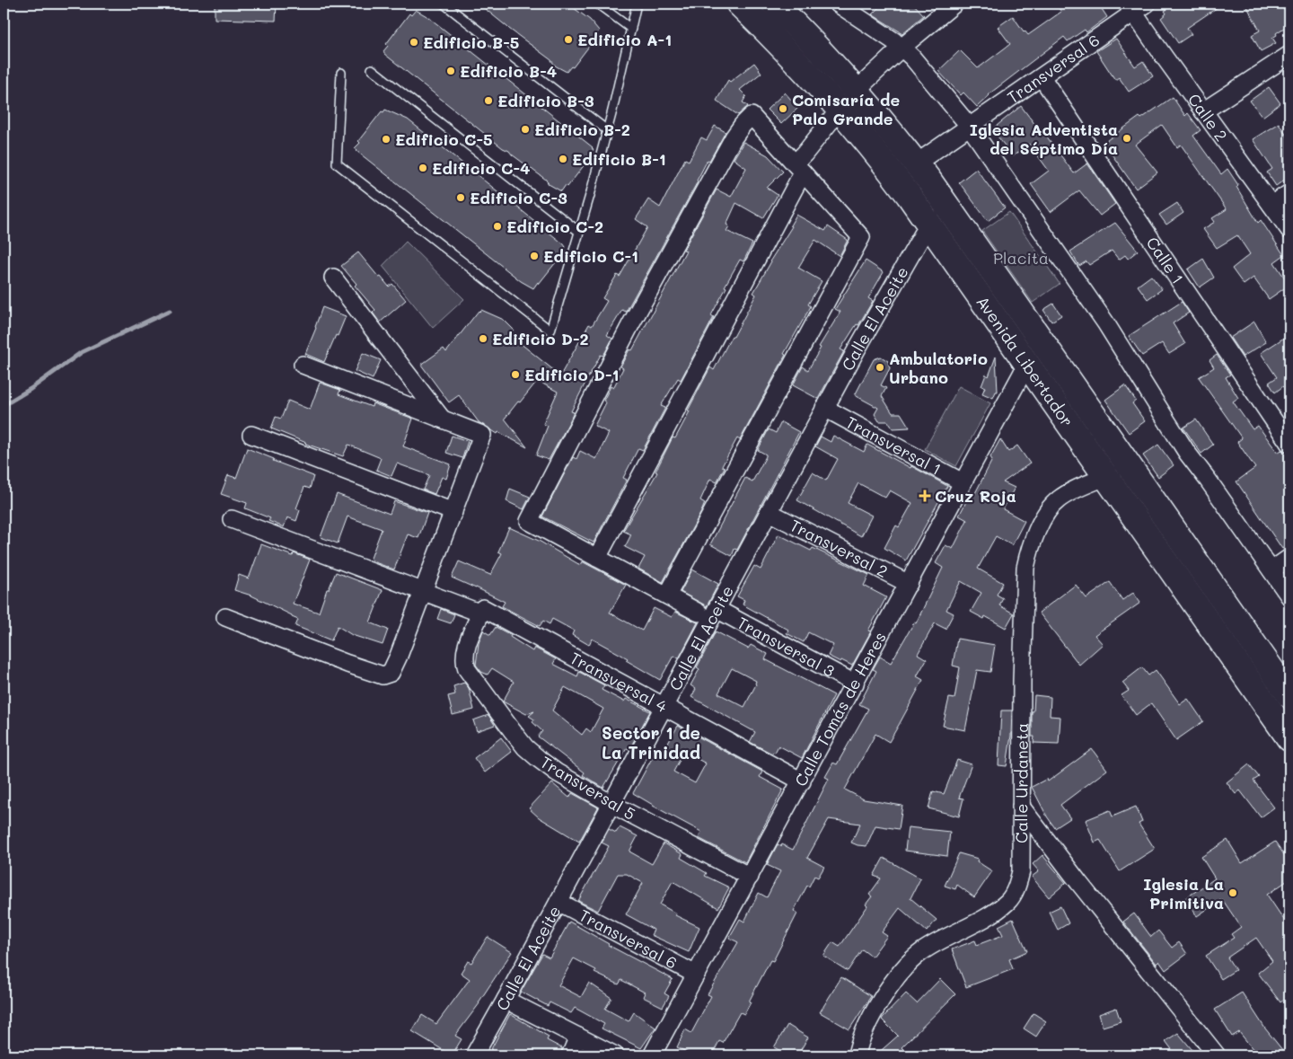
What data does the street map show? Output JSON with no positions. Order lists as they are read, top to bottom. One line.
{"streets":{"main road":["Avenida Libertador"],"street":["Transversal 6","Calle 2","Calle 1","Calle El Aceite","Transversal 1","Transversal 2","Transversal 3","Transversal 4","Calle Tomás de Heres","Calle Urdaneta","Transversal 5"]},"crossings":[["Transversal 6","Calle 2"],["Transversal 6","Calle 1"],["Transversal 6","Calle El Aceite"],["Transversal 6","Avenida Libertador"],["Transversal 6","Calle Tomás de Heres"],["Calle El Aceite","Avenida Libertador"],["Calle El Aceite","Transversal 1"],["Calle El Aceite","Transversal 2"],["Calle El Aceite","Transversal 3"],["Calle El Aceite","Transversal 4"],["Calle El Aceite","Transversal 5"],["Avenida Libertador","Calle Tomás de Heres"],["Avenida Libertador","Calle Urdaneta"],["Transversal 1","Calle Tomás de Heres"],["Transversal 2","Calle Tomás de Heres"],["Transversal 3","Calle Tomás de Heres"],["Transversal 4","Calle Tomás de Heres"],["Transversal 4","Transversal 5"],["Calle Tomás de Heres","Transversal 5"]],"districts":["Sector 1 de La Trinidad"],"parks":["Placita"],"places":{"other":["Edificio A-1","Edificio B-5","Edificio B-4","Edificio B-3","Comisaría de Palo Grande","Edificio B-2","Iglesia Adventista del Séptimo Día","Edificio C-5","Edificio B-1","Edificio C-4","Edificio C-3","Edificio C-2","Edificio C-1","Edificio D-2","Ambulatorio Urbano","Edificio D-1","Iglesia La Primitiva"],"health":["Cruz Roja"]}}
